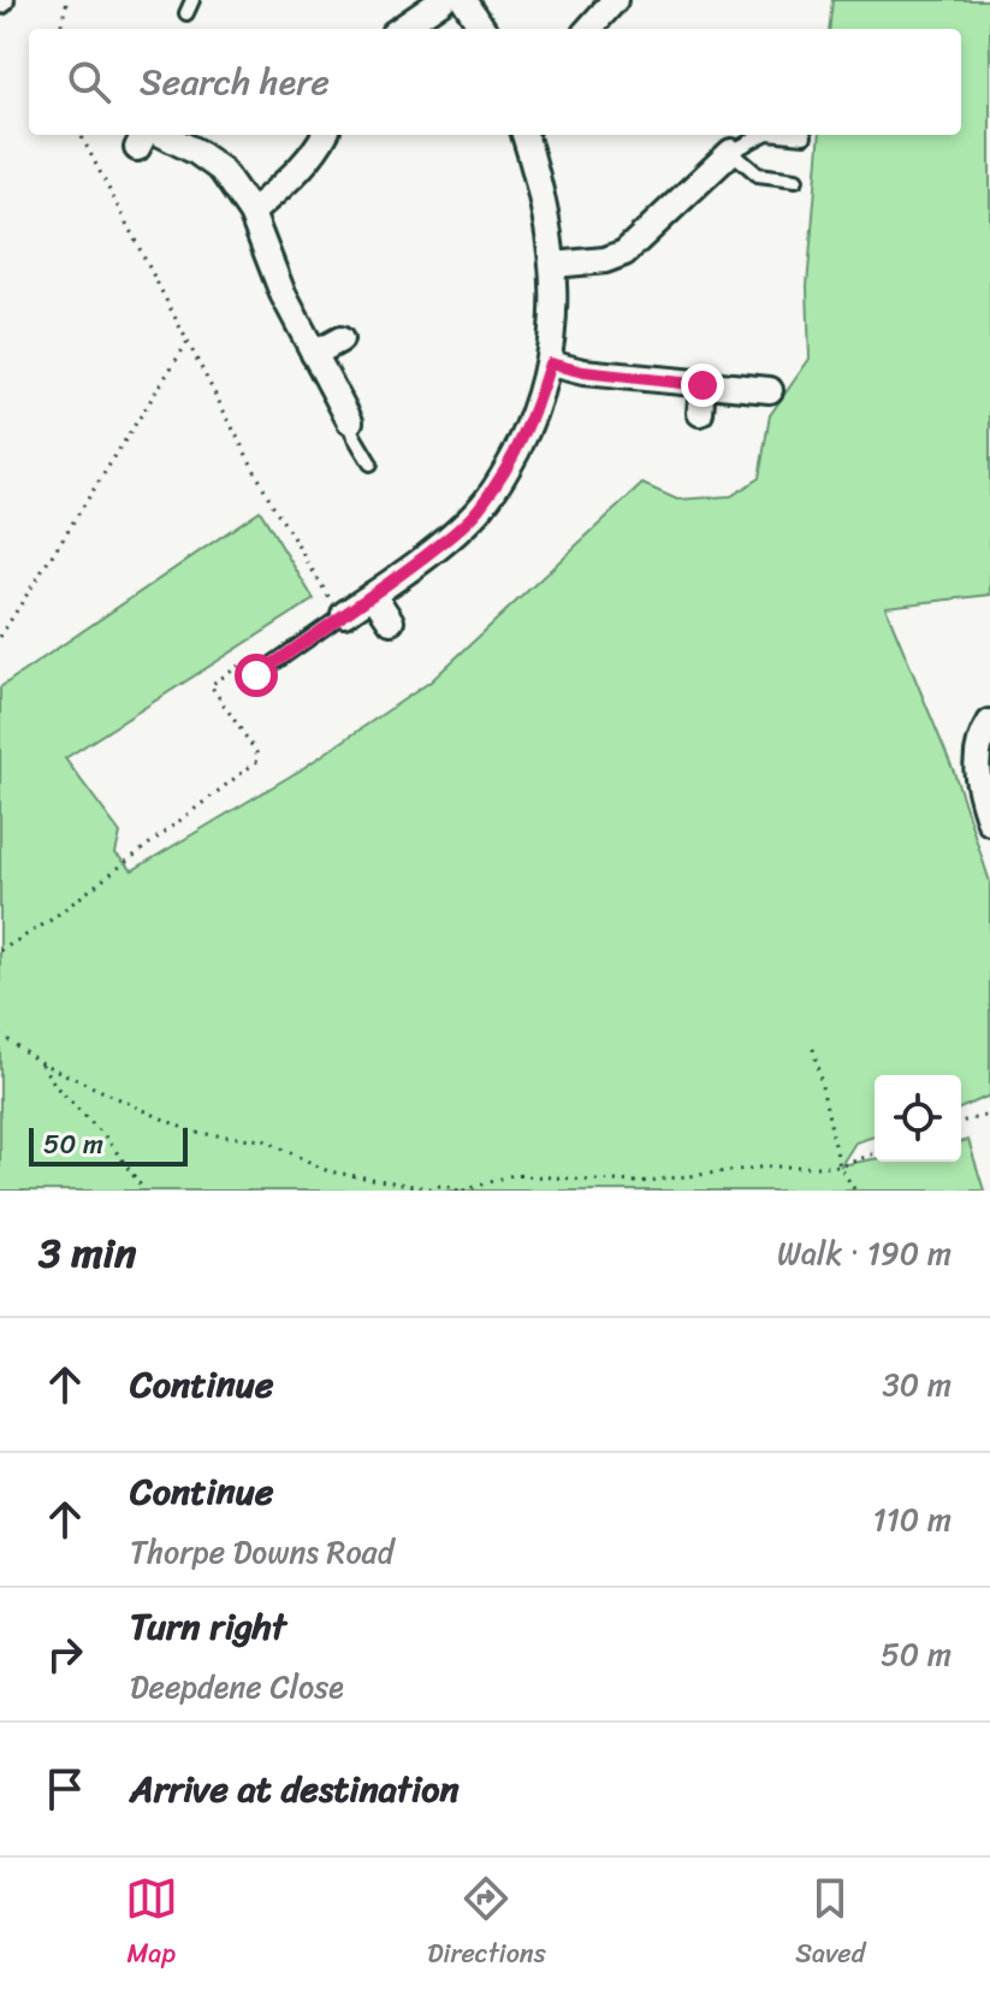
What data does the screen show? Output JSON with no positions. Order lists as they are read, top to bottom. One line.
{"scale_bar":"50 m","page":{"search":"Search here","scale":"50 m","heading":["3 min","Walk · 190 m"],"list":[["Continue","30 m"],["Continue","Thorpe Downs Road","110 m"],["Turn right","Deepdene Close","50 m"],"Arrive at destination"],"nav":["Map","Directions","Saved"]}}
